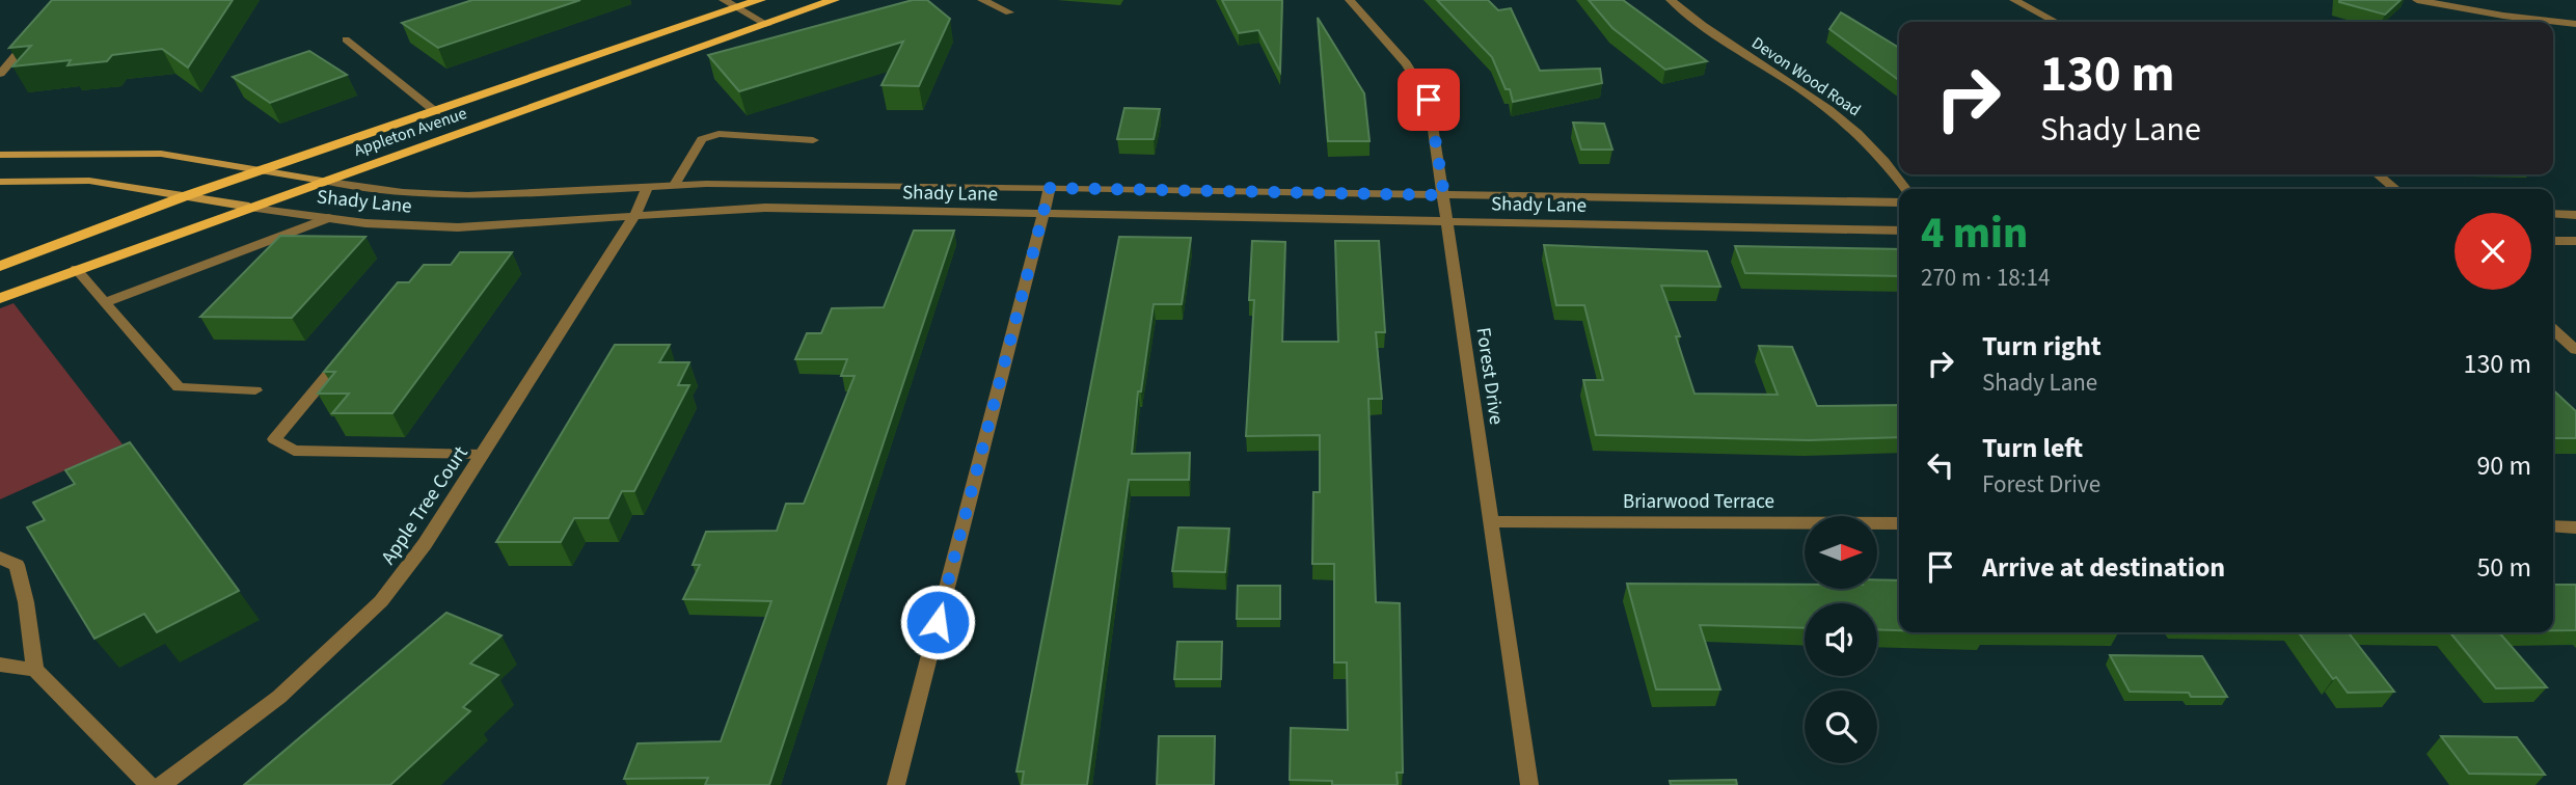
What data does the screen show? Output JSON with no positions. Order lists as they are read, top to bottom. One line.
{"streets":{"main road":["Appleton Avenue"],"street":["Devon Wood Road","Shady Lane","Forest Drive","Briarwood Terrace","Apple Tree Court"]},"crossings":[["Appleton Avenue","Shady Lane"],["Shady Lane","Forest Drive"],["Shady Lane","Apple Tree Court"],["Forest Drive","Briarwood Terrace"]],"north":"right","page":{"turn":["130 m","Shady Lane"],"heading":["4 min","270 m · 18:14"],"list":[{"name":"Turn right","note":"Shady Lane","value":"130 m"},{"name":"Turn left","note":"Forest Drive","value":"90 m"},{"name":"Arrive at destination","value":"50 m"}]}}
